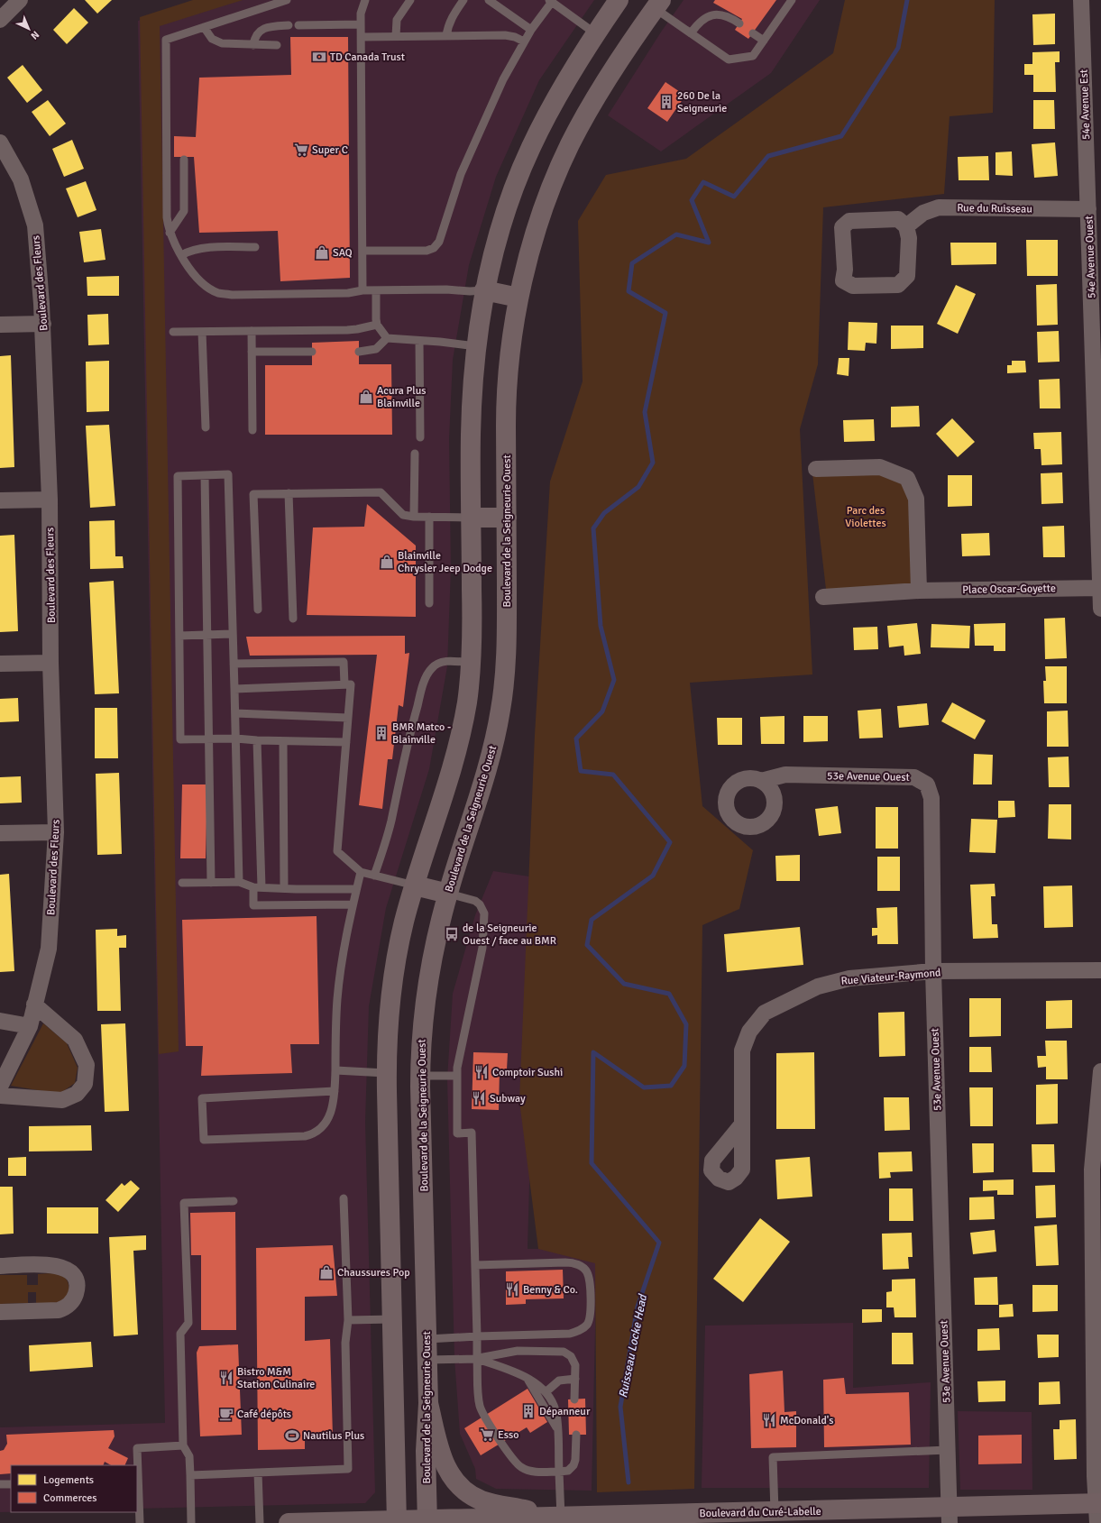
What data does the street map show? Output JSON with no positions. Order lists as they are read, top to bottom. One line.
{"streets":{"main road":["Boulevard de la Seigneurie Ouest","Boulevard du Curé-Labelle"],"street":["54e Avenue Est","Rue du Ruisseau","54e Avenue Ouest","Boulevard des Fleurs","Place Oscar-Goyette","53e Avenue Ouest","Rue Viateur-Raymond"]},"crossings":[["54e Avenue Est","Rue du Ruisseau"],["54e Avenue Est","54e Avenue Ouest"],["Rue du Ruisseau","54e Avenue Ouest"],["54e Avenue Ouest","Place Oscar-Goyette"],["Boulevard de la Seigneurie Ouest","Boulevard du Curé-Labelle"],["53e Avenue Ouest","Rue Viateur-Raymond"],["53e Avenue Ouest","Boulevard du Curé-Labelle"]],"water":["Ruisseau Locke Head"],"parks":["Parc des Violettes"],"places":{"bank":["TD Canada Trust"],"building":["260 De la Seigneurie","BMR Matco - Blainville","Dépanneur"],"supermarket":["Super C","Esso"],"shop":["SAQ","Acura Plus Blainville","Blainville Chrysler Jeep Dodge","Chaussures Pop"],"bus stop":["de la Seigneurie Ouest / face au BMR"],"restaurant":["Comptoir Sushi","Subway","Benny & Co.","Bistro M&M Station Culinaire","McDonald's"],"cafe":["Café dépôts"],"sports":["Nautilus Plus"]},"legend":["Logements","Commerces"],"north":"bottom right"}
